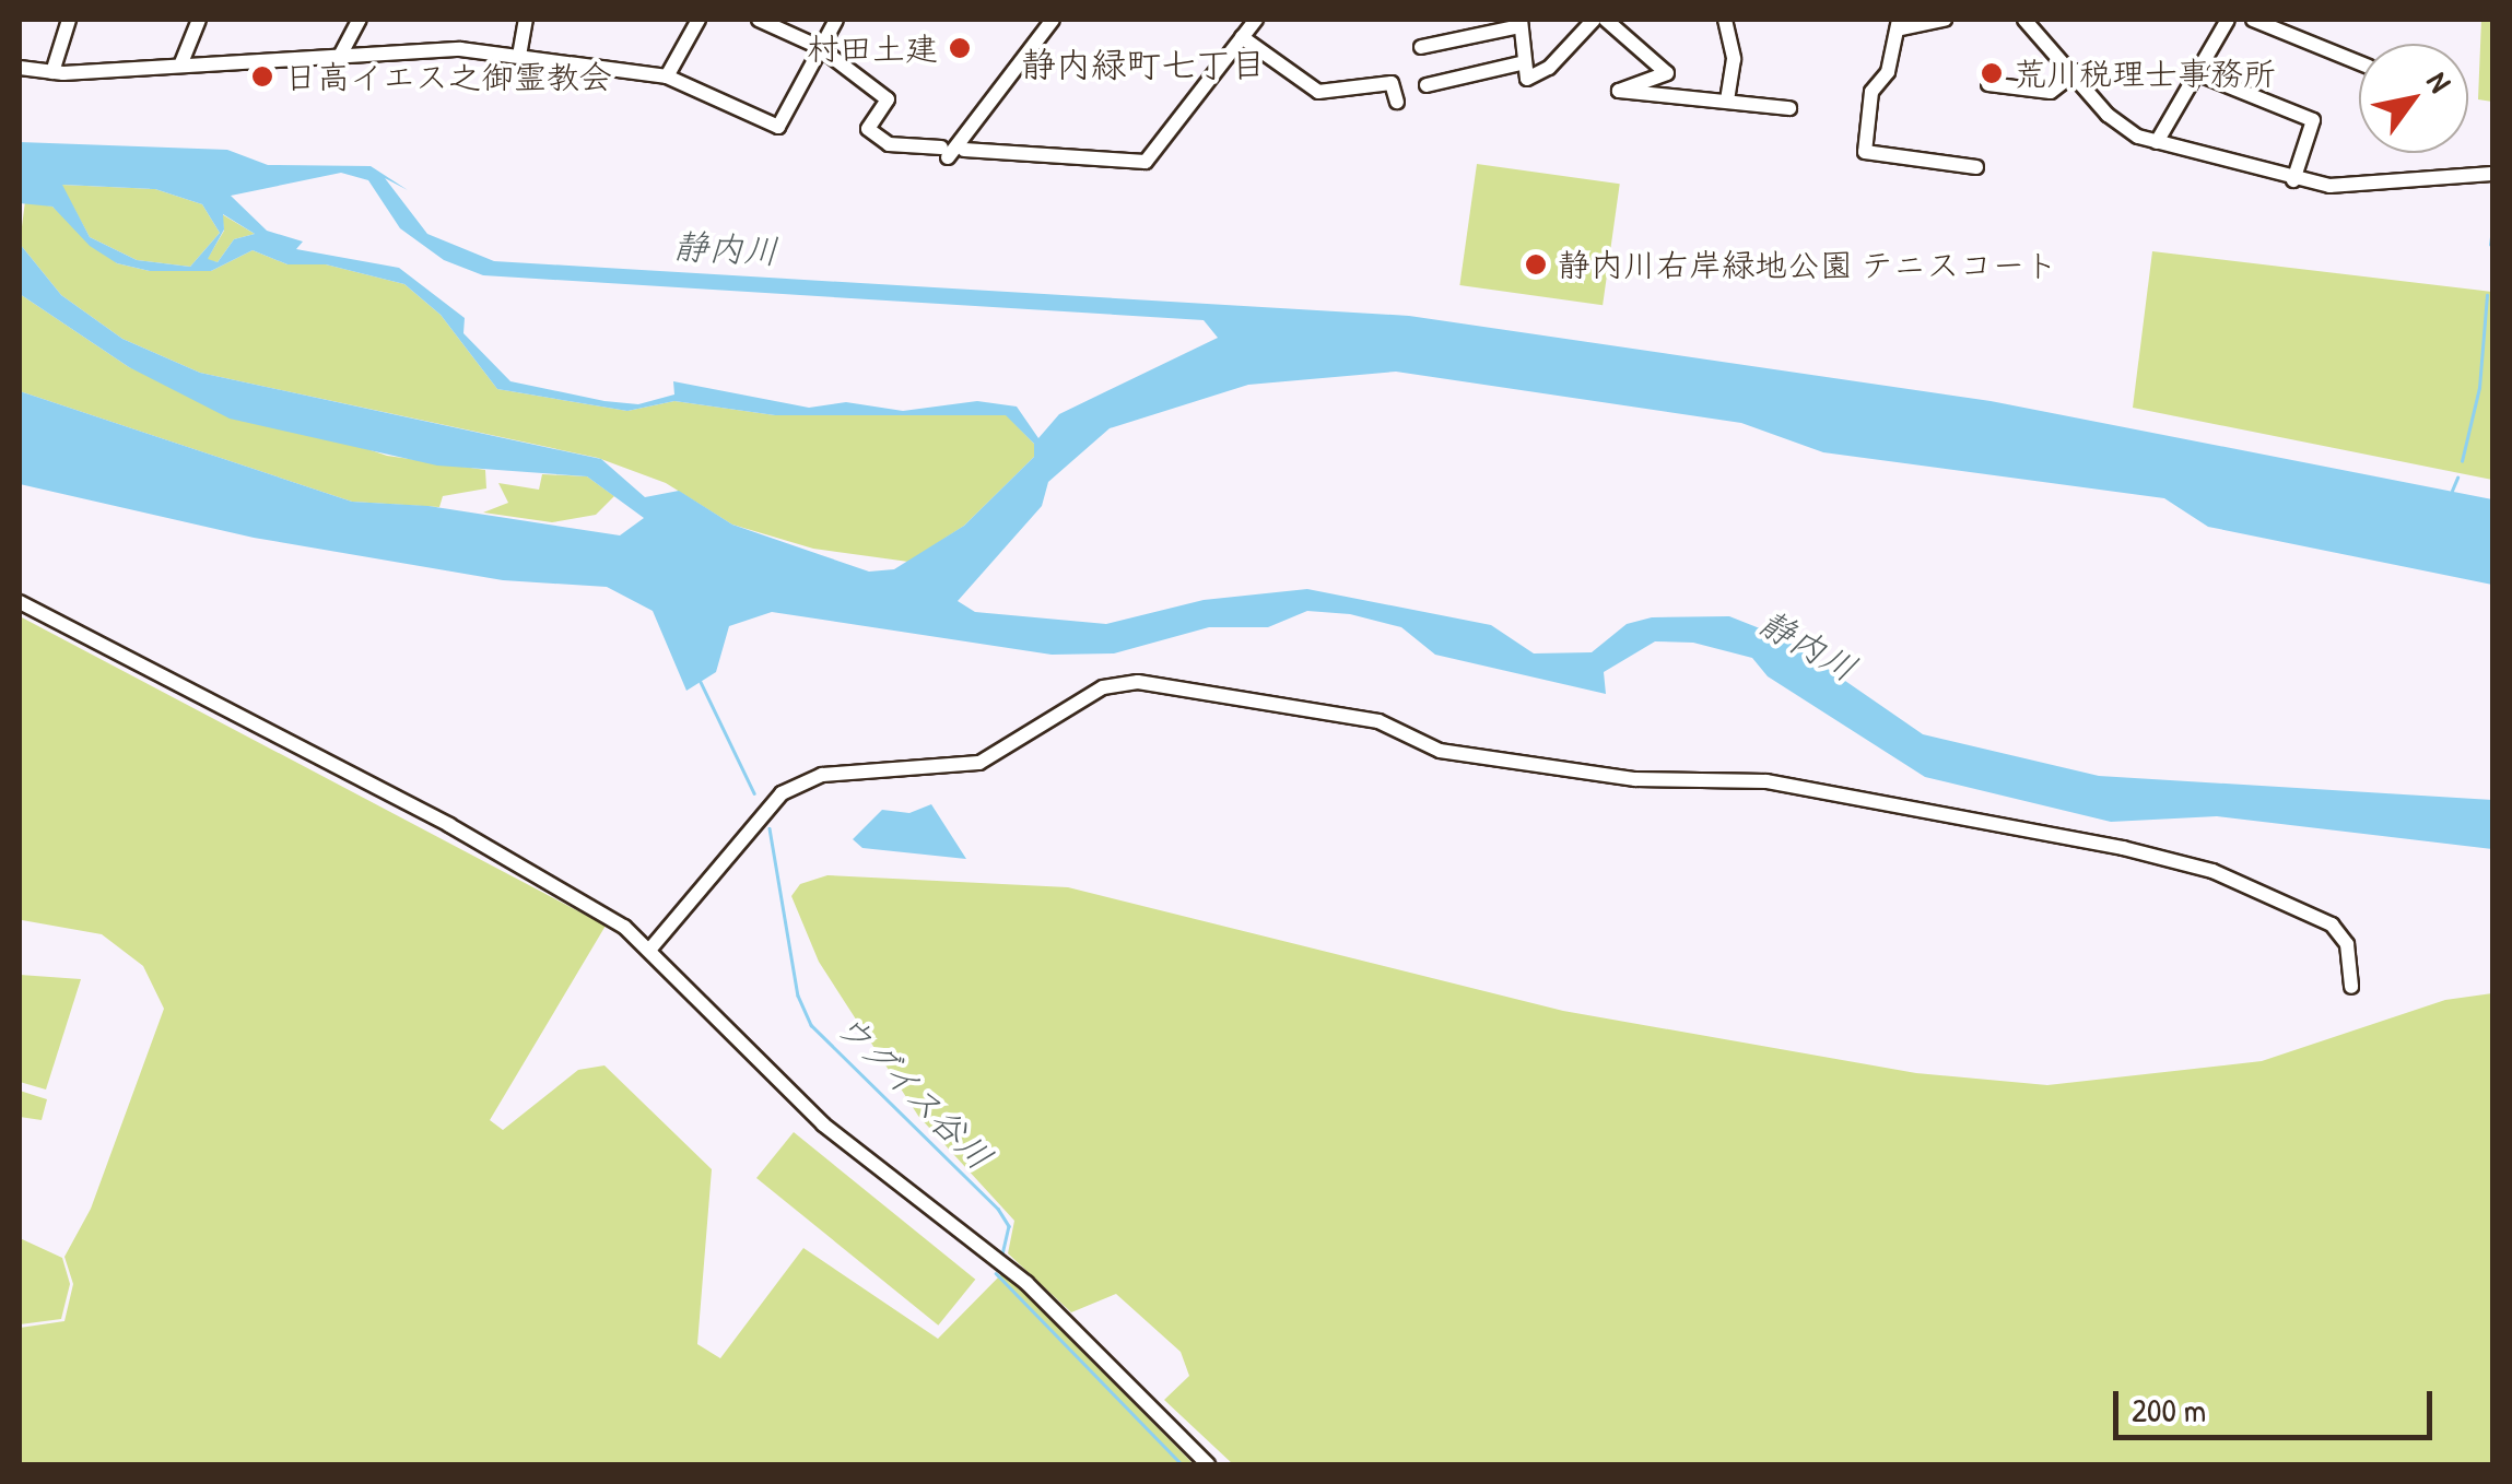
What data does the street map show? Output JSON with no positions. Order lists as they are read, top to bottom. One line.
{"districts":["静内緑町七丁目"],"water":["静内川","ウグイス谷川"],"places":["村田土建","荒川税理士事務所","日高イエス之御霊教会","静内川右岸緑地公園 テニスコート"],"scale_bar":"200 m","north":"top right"}
